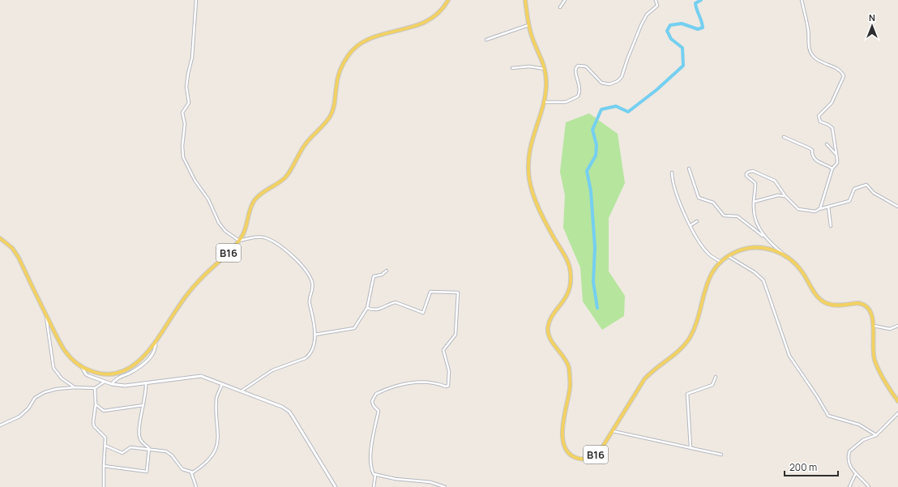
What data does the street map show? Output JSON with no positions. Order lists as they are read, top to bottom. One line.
{"streets":{"main road":["B16"]},"scale_bar":"200 m","north":"top"}
